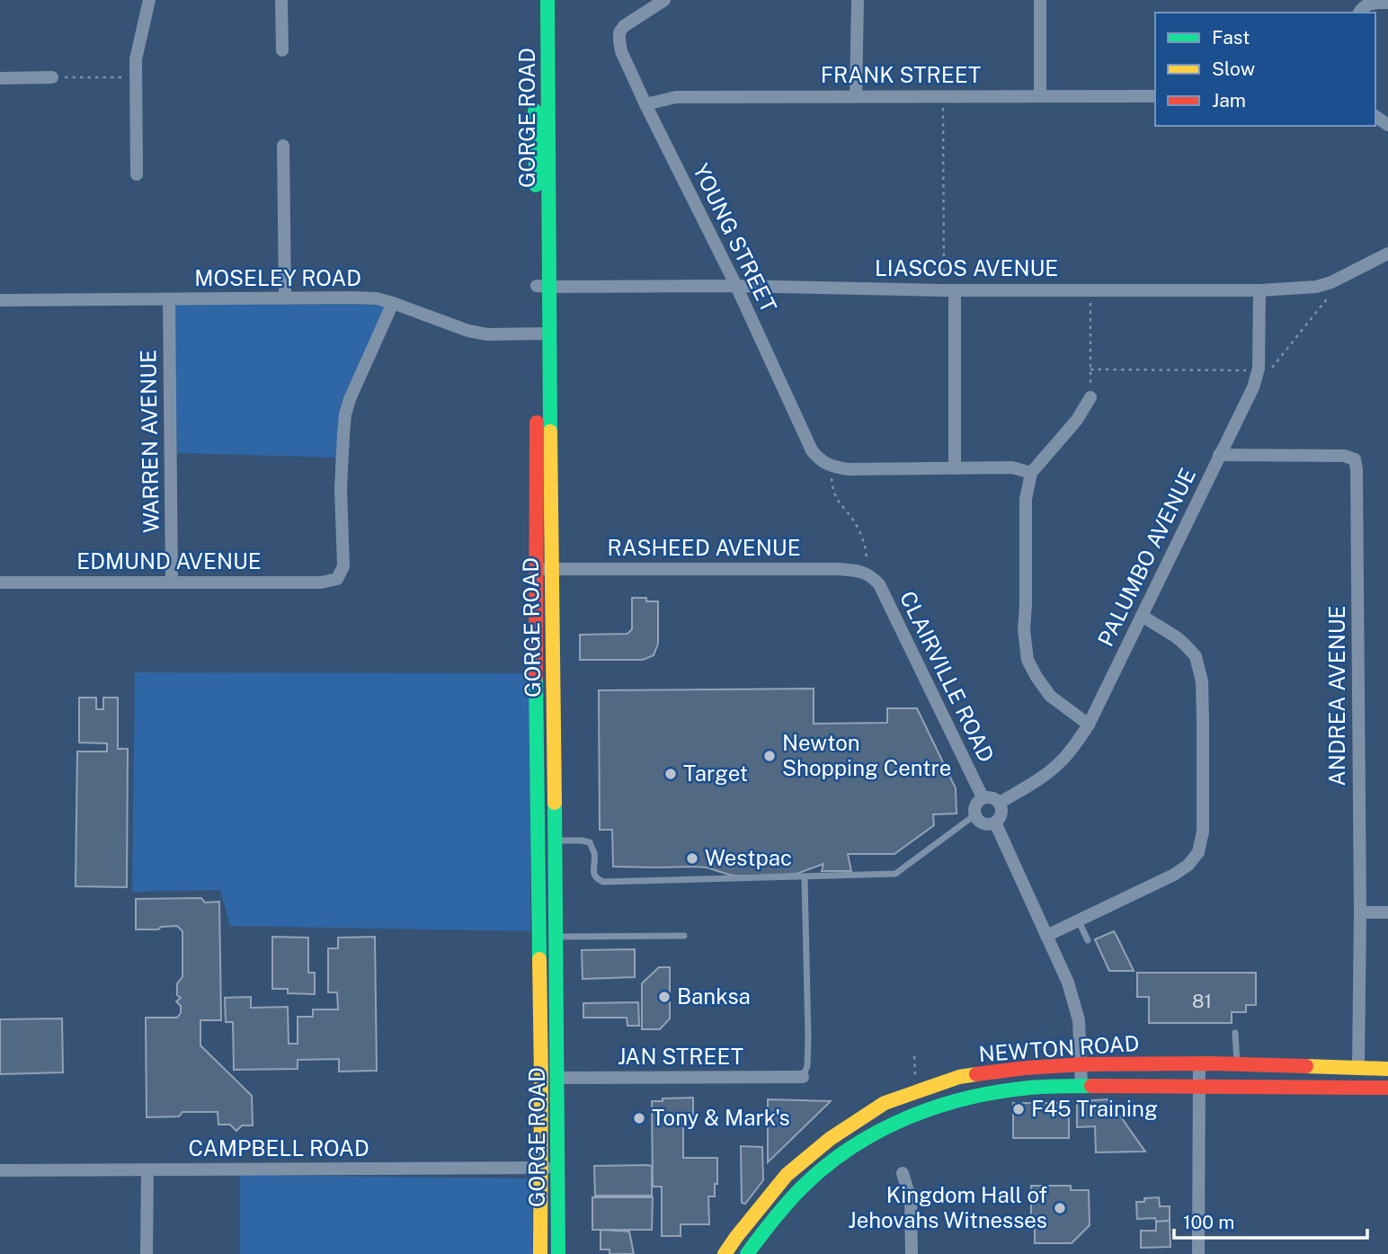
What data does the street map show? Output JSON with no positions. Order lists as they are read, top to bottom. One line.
{"streets":{"main road":["GORGE ROAD","NEWTON ROAD"],"street":["FRANK STREET","YOUNG STREET","LIASCOS AVENUE","MOSELEY ROAD","WARREN AVENUE","RASHEED AVENUE","PALUMBO AVENUE","EDMUND AVENUE","CLAIRVILLE ROAD","ANDREA AVENUE","JAN STREET","CAMPBELL ROAD"]},"crossings":[["FRANK STREET","YOUNG STREET"],["GORGE ROAD","LIASCOS AVENUE"],["GORGE ROAD","MOSELEY ROAD"],["GORGE ROAD","RASHEED AVENUE"],["GORGE ROAD","JAN STREET"],["GORGE ROAD","CAMPBELL ROAD"],["YOUNG STREET","LIASCOS AVENUE"],["LIASCOS AVENUE","PALUMBO AVENUE"],["MOSELEY ROAD","WARREN AVENUE"],["MOSELEY ROAD","EDMUND AVENUE"],["WARREN AVENUE","EDMUND AVENUE"],["RASHEED AVENUE","CLAIRVILLE ROAD"],["PALUMBO AVENUE","CLAIRVILLE ROAD"],["PALUMBO AVENUE","ANDREA AVENUE"],["ANDREA AVENUE","NEWTON ROAD"]],"places":["Newton Shopping Centre","Target","Westpac","Banksa","F45 Training","Tony & Mark's","Kingdom Hall of Jehovahs Witnesses"],"house_numbers":["81"],"legend":["Fast","Slow","Jam"],"scale_bar":"100 m"}
